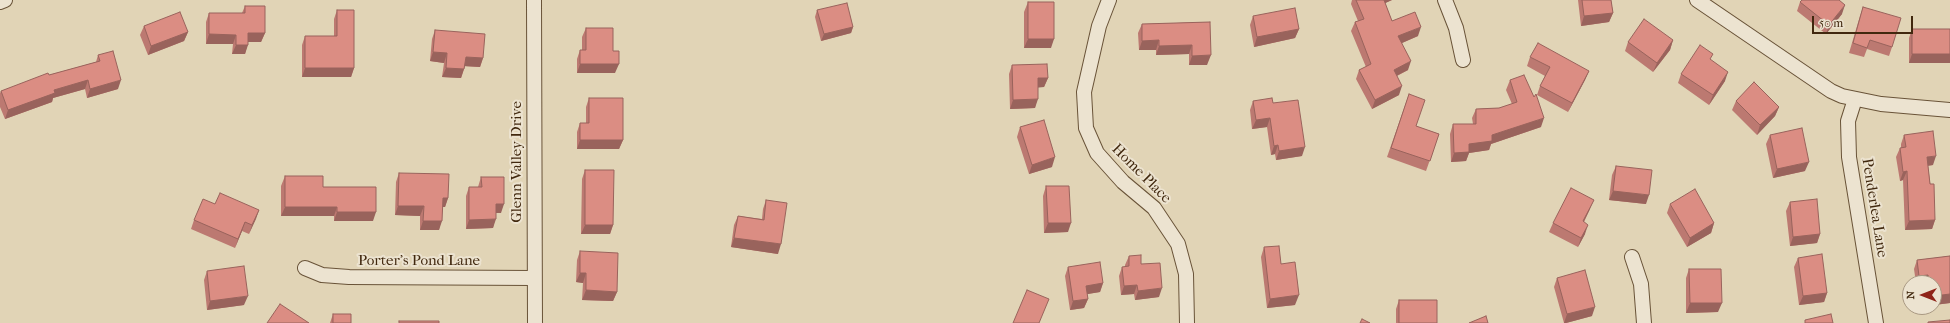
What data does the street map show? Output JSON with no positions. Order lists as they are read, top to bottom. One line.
{"streets":{"street":["Glenn Valley Drive","Home Place","Penderlea Lane","Porter's Pond Lane"]},"crossings":[["Glenn Valley Drive","Porter's Pond Lane"]],"scale_bar":"50 m","north":"left"}
